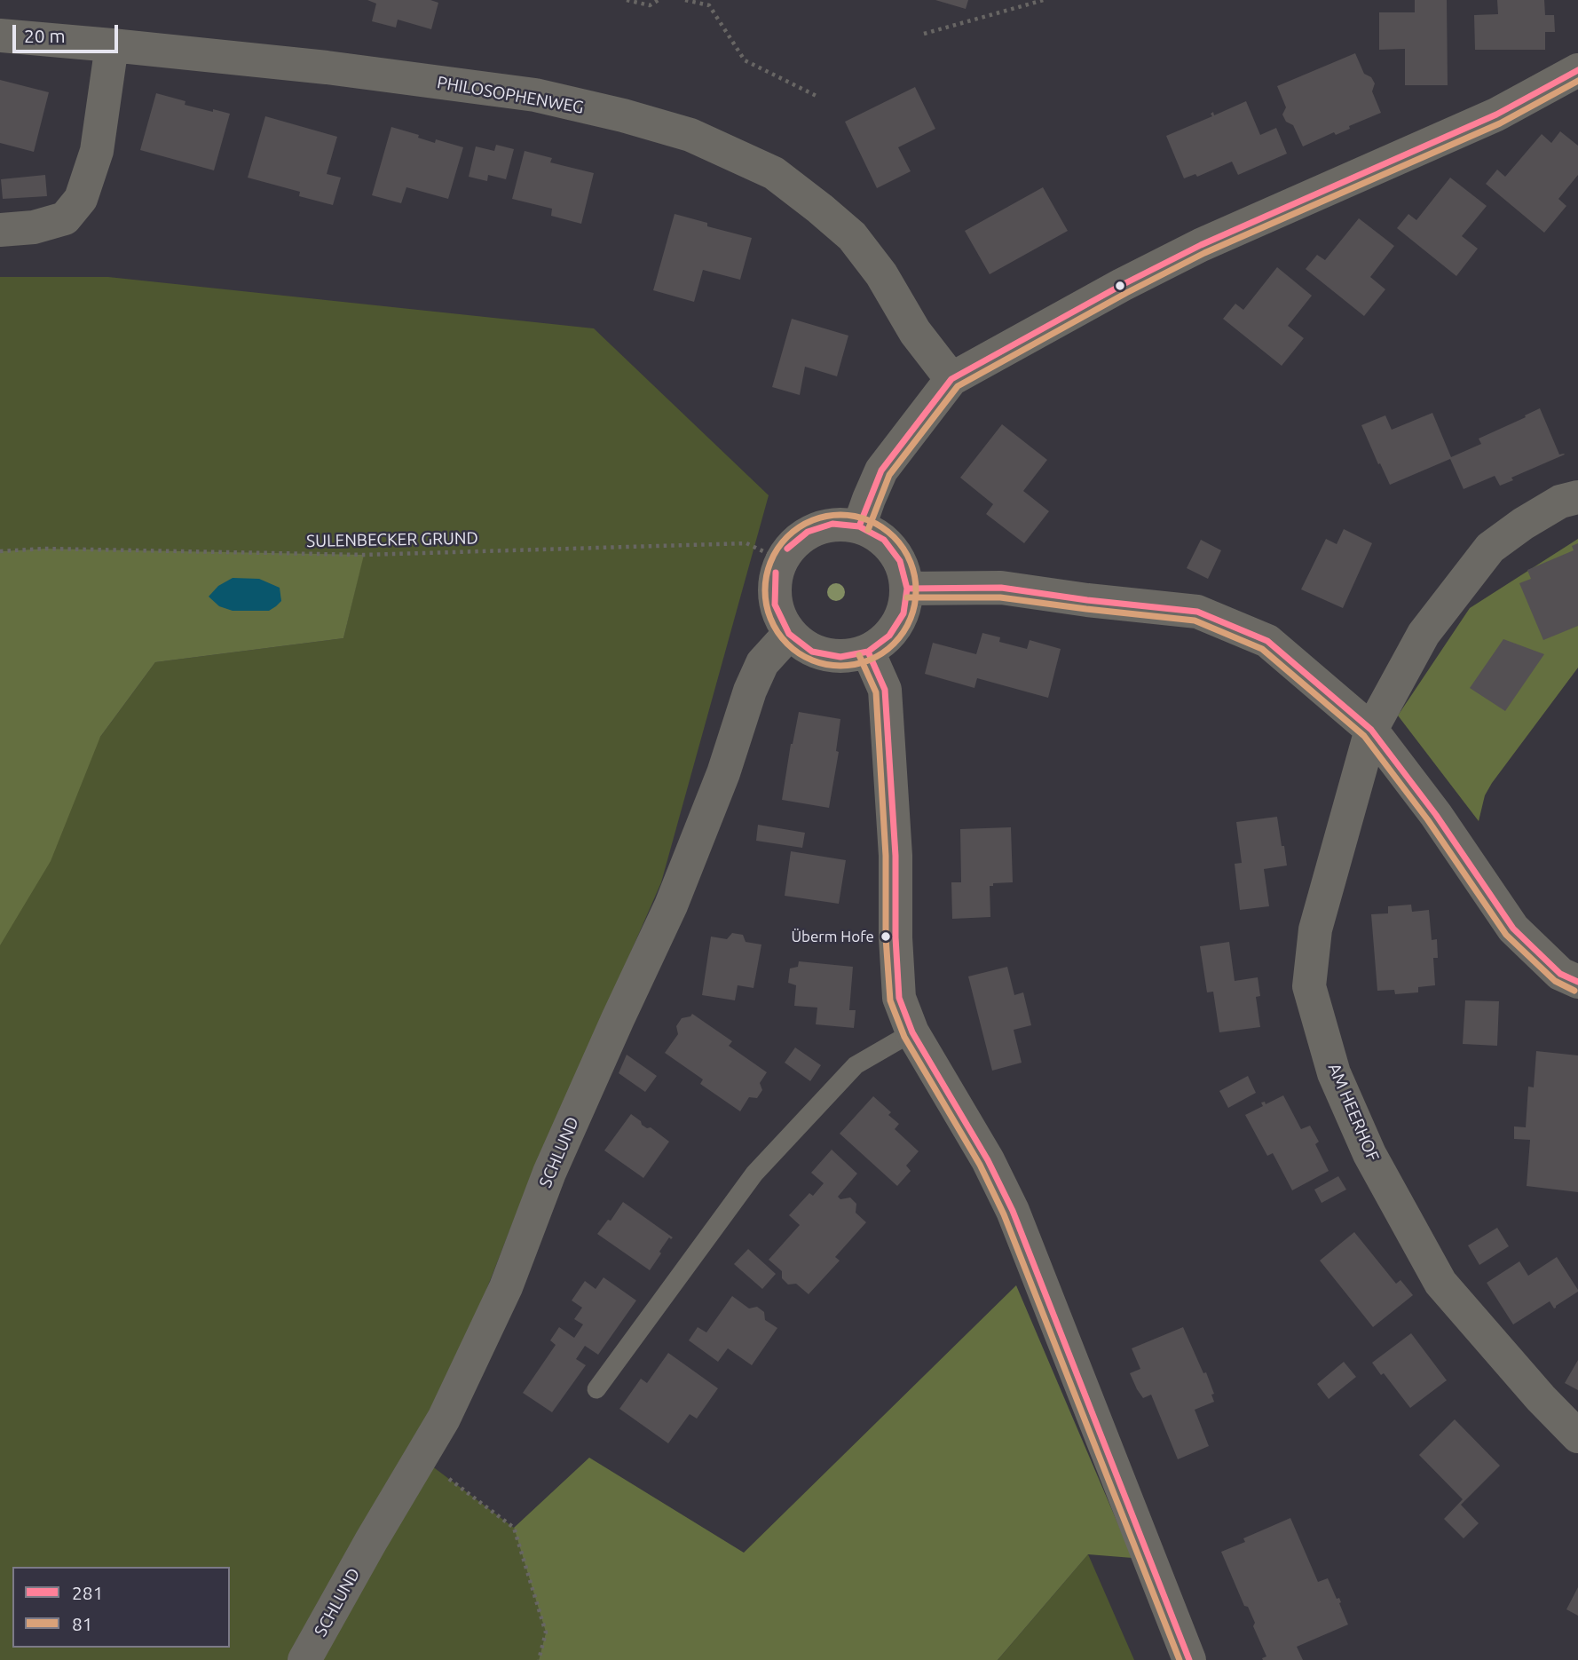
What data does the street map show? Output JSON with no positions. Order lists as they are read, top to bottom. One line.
{"streets":{"street":["PHILOSOPHENWEG","AM HEERHOF","SCHLUND"],"path":["SULENBECKER GRUND"]},"crossings":[["SULENBECKER GRUND","SCHLUND"]],"places":["Überm Hofe"],"lines":["transit line 281","transit line 81"],"legend":["281","81"],"scale_bar":"20 m"}
